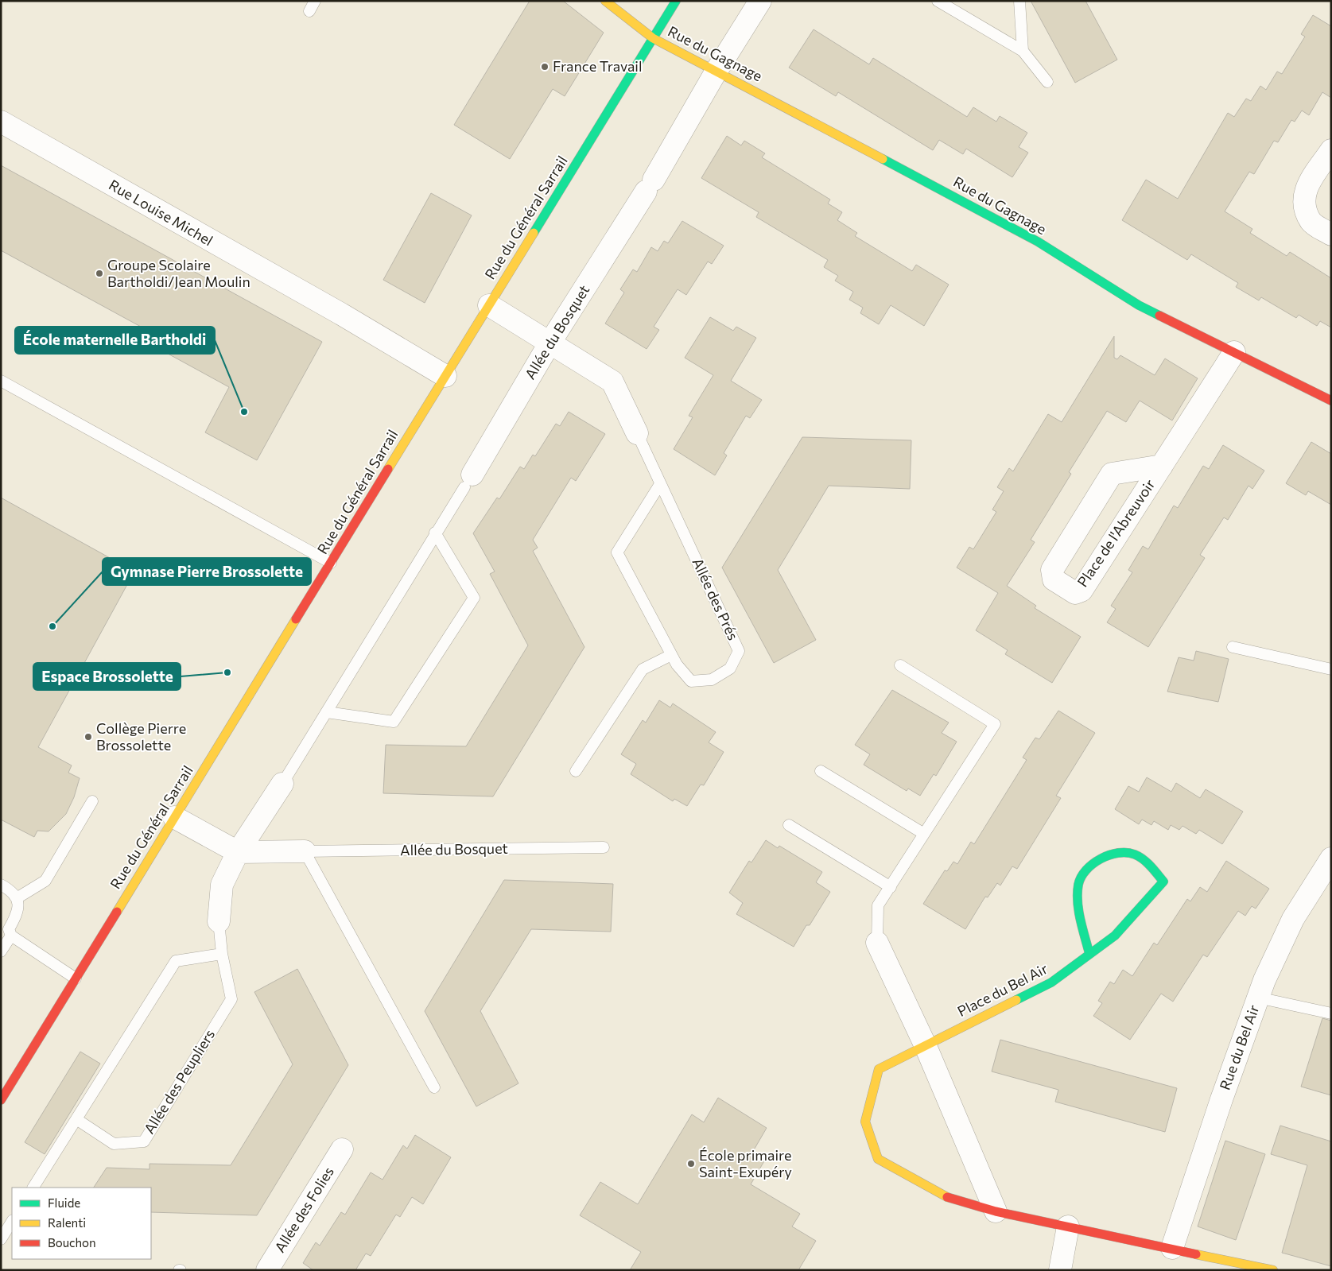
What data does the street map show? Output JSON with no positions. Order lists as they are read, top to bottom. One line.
{"streets":{"street":["Rue du Gagnage","Rue Louise Michel","Rue du Général Sarrail","Allée du Bosquet","Place de l'Abreuvoir","Allée des Prés","Place du Bel Air","Rue du Bel Air","Allée des Peupliers","Allée des Folies"]},"crossings":[["Rue du Gagnage","Rue du Général Sarrail"],["Rue du Gagnage","Allée du Bosquet"],["Rue du Gagnage","Place de l'Abreuvoir"],["Rue Louise Michel","Rue du Général Sarrail"],["Rue du Général Sarrail","Allée du Bosquet"],["Rue du Général Sarrail","Allée des Prés"],["Allée du Bosquet","Allée des Prés"],["Allée du Bosquet","Allée des Peupliers"],["Place du Bel Air","Rue du Bel Air"]],"places":["France Travail","Groupe Scolaire Bartholdi/Jean Moulin","École maternelle Bartholdi","Gymnase Pierre Brossolette","Espace Brossolette","Collège Pierre Brossolette","École primaire Saint-Exupéry"],"legend":["Fluide","Ralenti","Bouchon"]}
